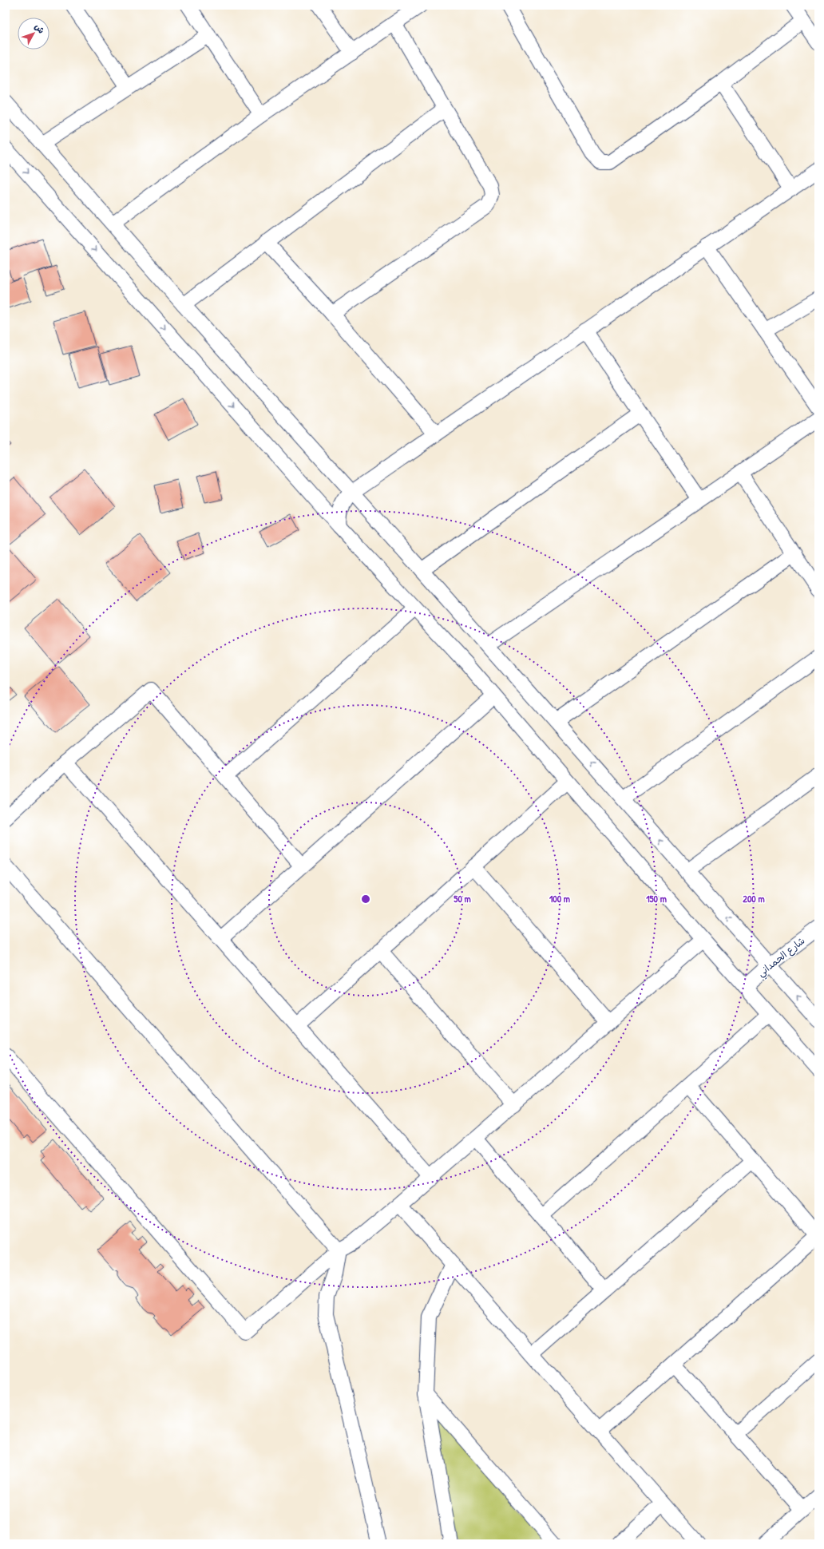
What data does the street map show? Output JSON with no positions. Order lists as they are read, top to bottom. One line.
{"streets":{"street":["شارع الحمداني"]},"north":"top right","rings":["50 m","100 m","150 m","200 m"]}
